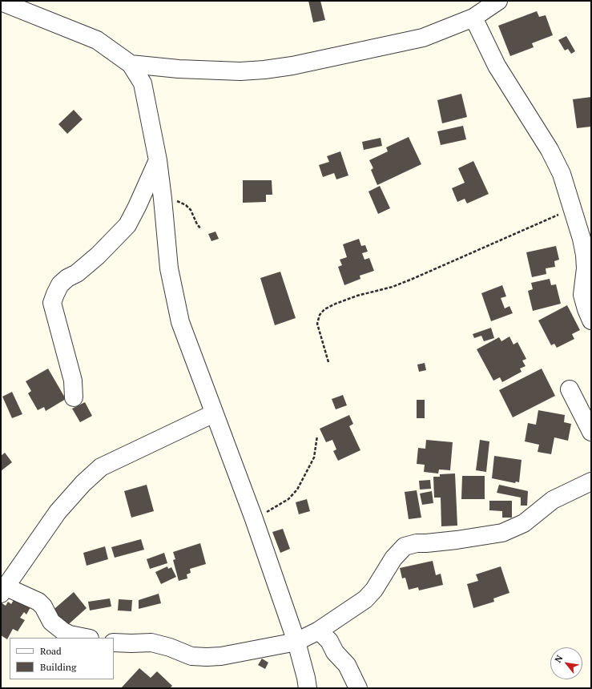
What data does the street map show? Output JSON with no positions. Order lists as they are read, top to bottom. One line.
{"legend":["Road","Building"],"north":"top left"}
